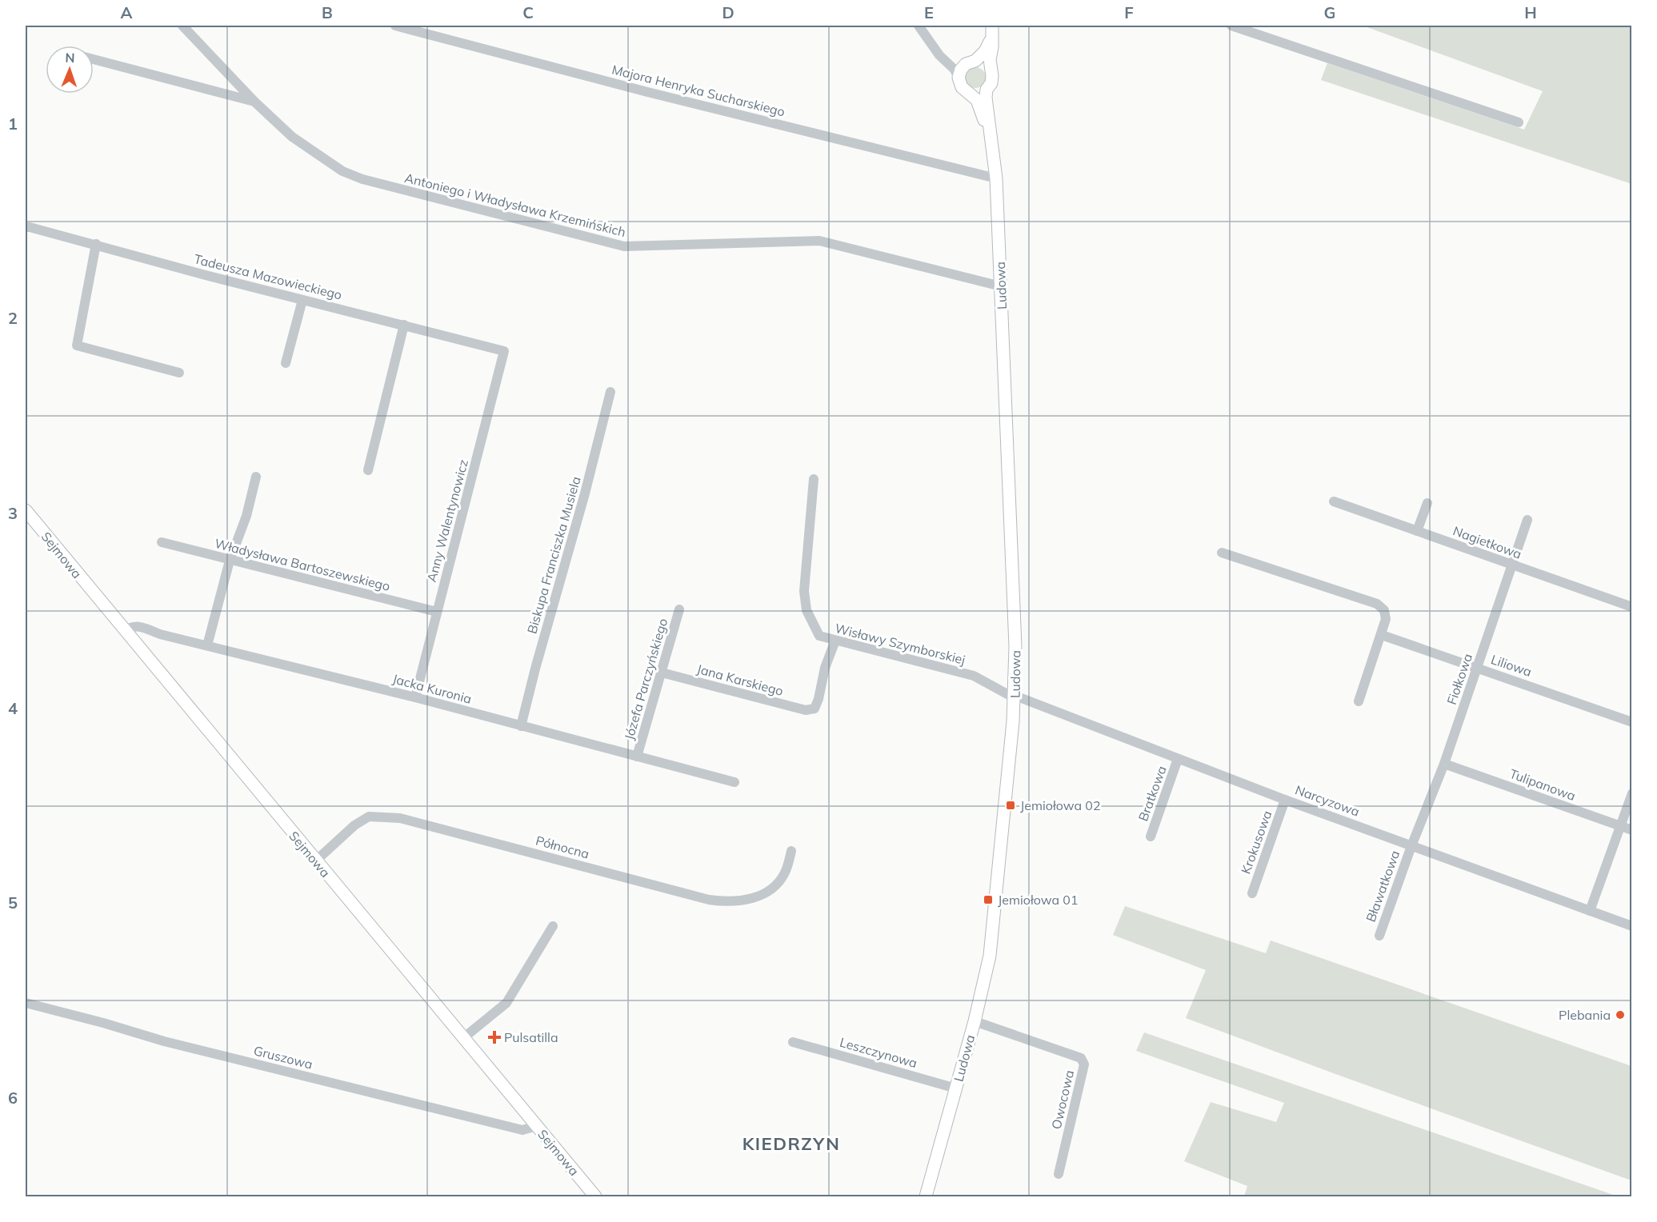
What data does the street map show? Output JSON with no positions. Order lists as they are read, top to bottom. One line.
{"streets":{"main road":["Ludowa","Sejmowa"],"street":["Majora Henryka Sucharskiego","Antoniego i Władysława Krzemińskich","Tadeusza Mazowieckiego","Anny Walentynowicz","Nagietkowa","Biskupa Franciszka Musiela","Władysława Bartoszewskiego","Wisławy Szymborskiej","Liliowa","Józefa Parczyńskiego","Fiołkowa","Jana Karskiego","Jacka Kuronia","Tulipanowa","Bratkowa","Narcyzowa","Krokusowa","Północna","Bławatkowa","Leszczynowa","Gruszowa","Owocowa"]},"crossings":[["Majora Henryka Sucharskiego","Ludowa"],["Antoniego i Władysława Krzemińskich","Ludowa"],["Tadeusza Mazowieckiego","Anny Walentynowicz"],["Ludowa","Wisławy Szymborskiej"],["Ludowa","Narcyzowa"],["Ludowa","Leszczynowa"],["Ludowa","Owocowa"],["Anny Walentynowicz","Władysława Bartoszewskiego"],["Anny Walentynowicz","Jacka Kuronia"],["Nagietkowa","Fiołkowa"],["Sejmowa","Jacka Kuronia"],["Sejmowa","Północna"],["Sejmowa","Gruszowa"],["Biskupa Franciszka Musiela","Jacka Kuronia"],["Wisławy Szymborskiej","Jana Karskiego"],["Wisławy Szymborskiej","Narcyzowa"],["Liliowa","Fiołkowa"],["Józefa Parczyńskiego","Jana Karskiego"],["Józefa Parczyńskiego","Jacka Kuronia"],["Fiołkowa","Tulipanowa"],["Fiołkowa","Narcyzowa"],["Fiołkowa","Bławatkowa"],["Bratkowa","Narcyzowa"],["Narcyzowa","Krokusowa"],["Narcyzowa","Bławatkowa"]],"districts":["KIEDRZYN"],"places":{"transit":["Jemiołowa 02","Jemiołowa 01"],"other":["Plebania"],"health":["Pulsatilla"]},"north":"top","grid":{"columns":["A","B","C","D","E","F","G","H"],"rows":["1","2","3","4","5","6"]}}
